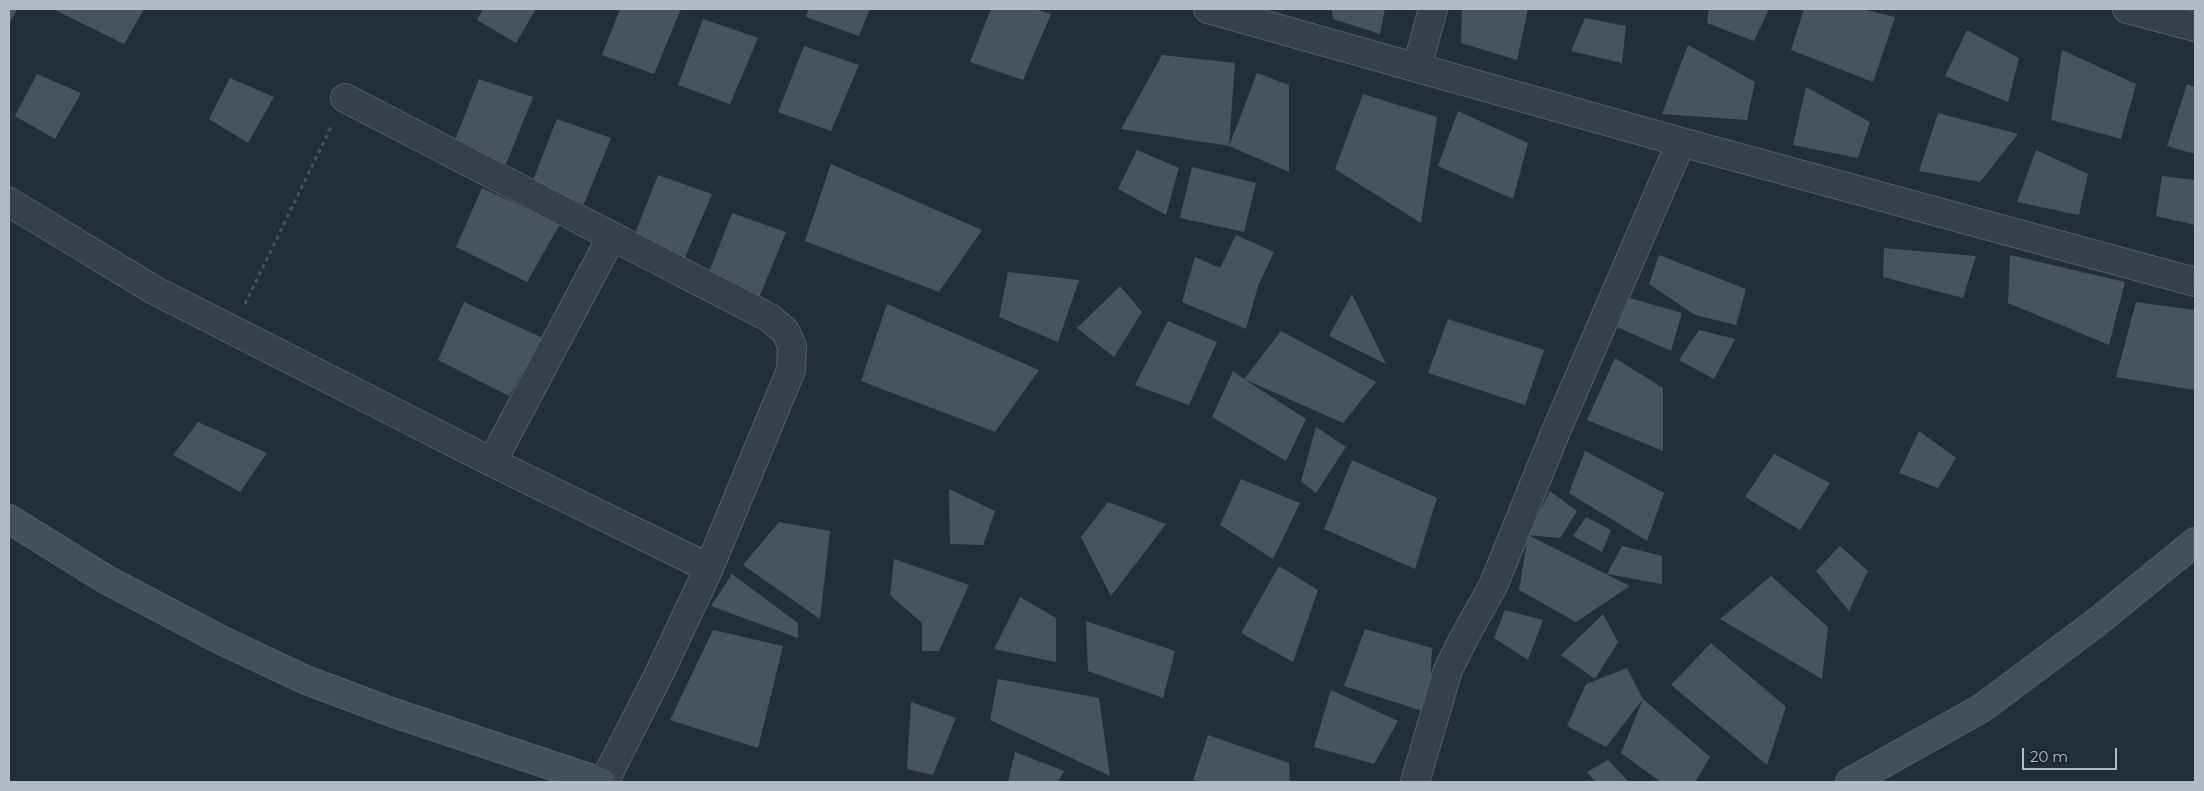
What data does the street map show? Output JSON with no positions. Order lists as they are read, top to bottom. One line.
{"scale_bar":"20 m"}
